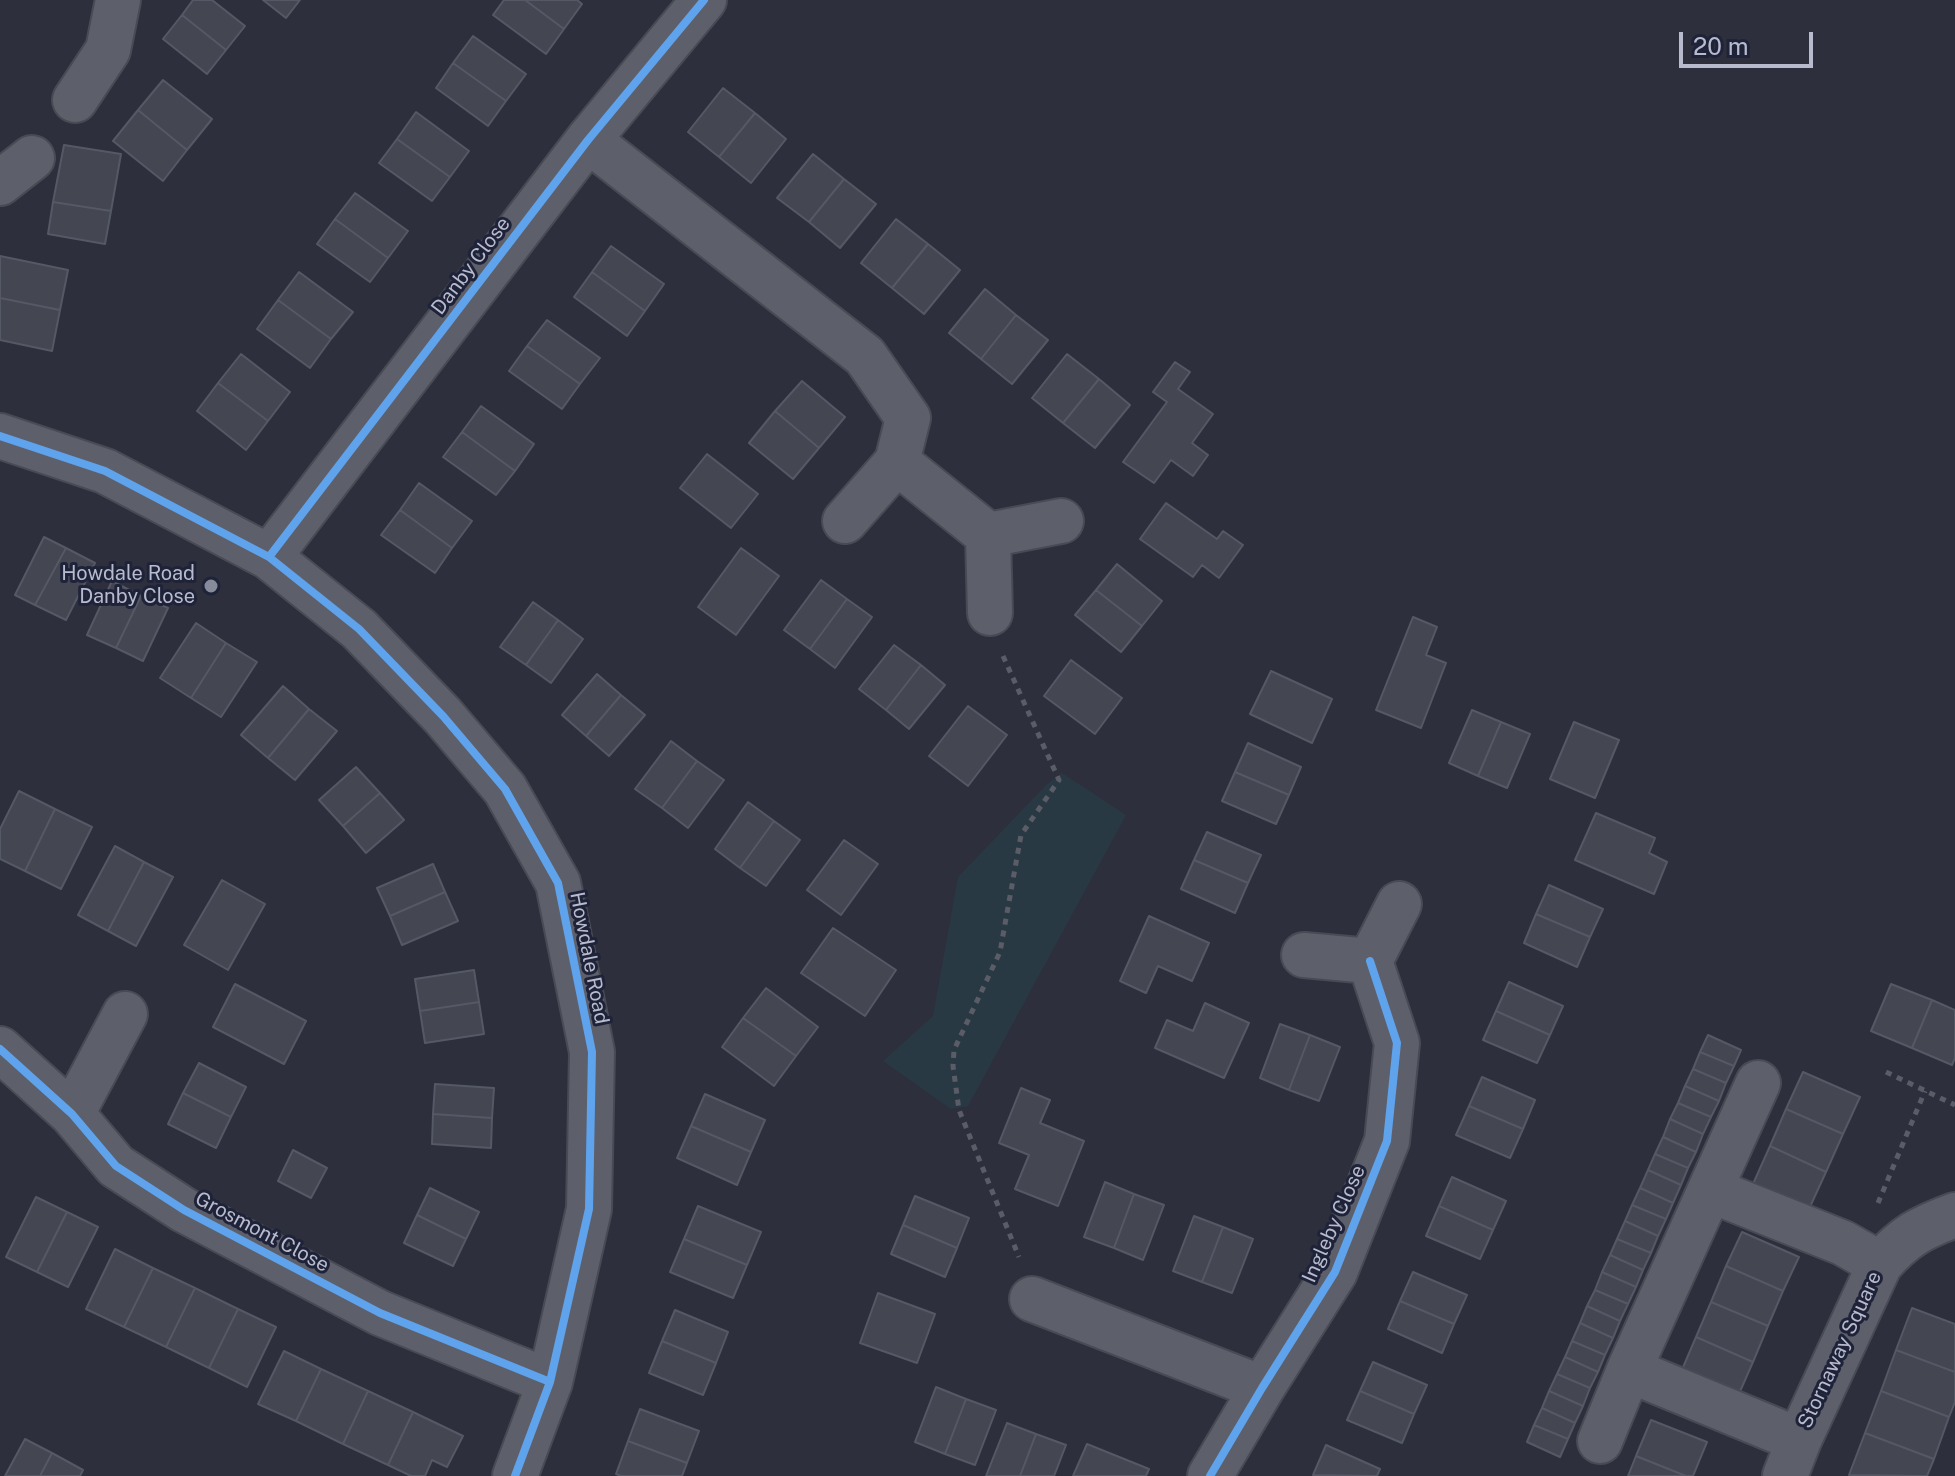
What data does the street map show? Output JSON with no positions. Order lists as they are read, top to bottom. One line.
{"streets":{"street":["Danby Close","Howdale Road","Ingleby Close","Grosmont Close","Stornaway Square"]},"crossings":[["Danby Close","Howdale Road"],["Howdale Road","Grosmont Close"]],"places":["Howdale Road Danby Close"],"scale_bar":"20 m"}
